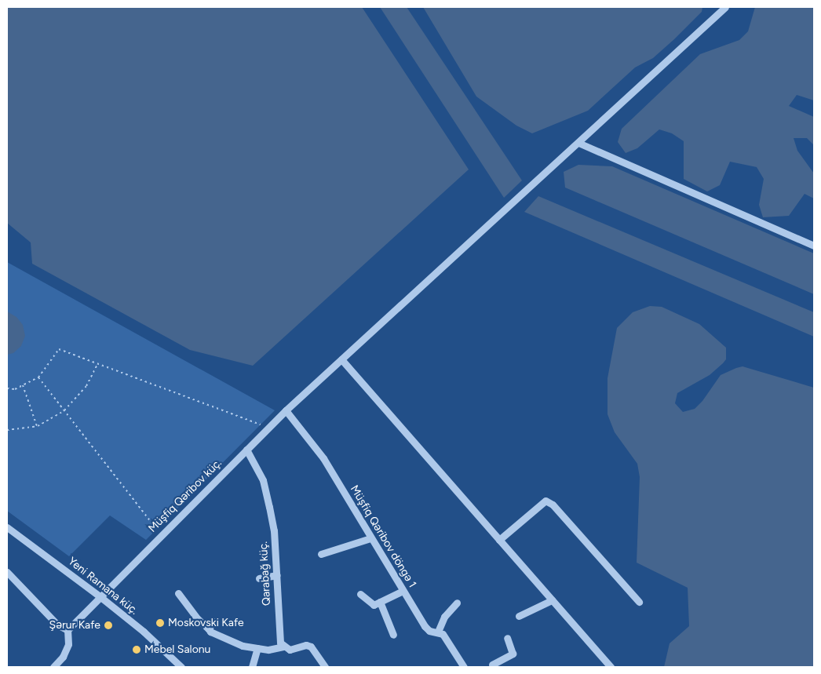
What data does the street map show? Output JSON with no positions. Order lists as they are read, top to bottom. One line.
{"streets":{"street":["Müşfiq Qəribov küç.","Müşfiq Qəribov döngə 1","Qarabağ küç.","Yeni Ramana küç."]},"crossings":[["Müşfiq Qəribov küç.","Müşfiq Qəribov döngə 1"],["Müşfiq Qəribov küç.","Qarabağ küç."],["Müşfiq Qəribov küç.","Yeni Ramana küç."]],"places":["Moskovski Kafe","Şərur Kafe","Mebel Salonu"]}
